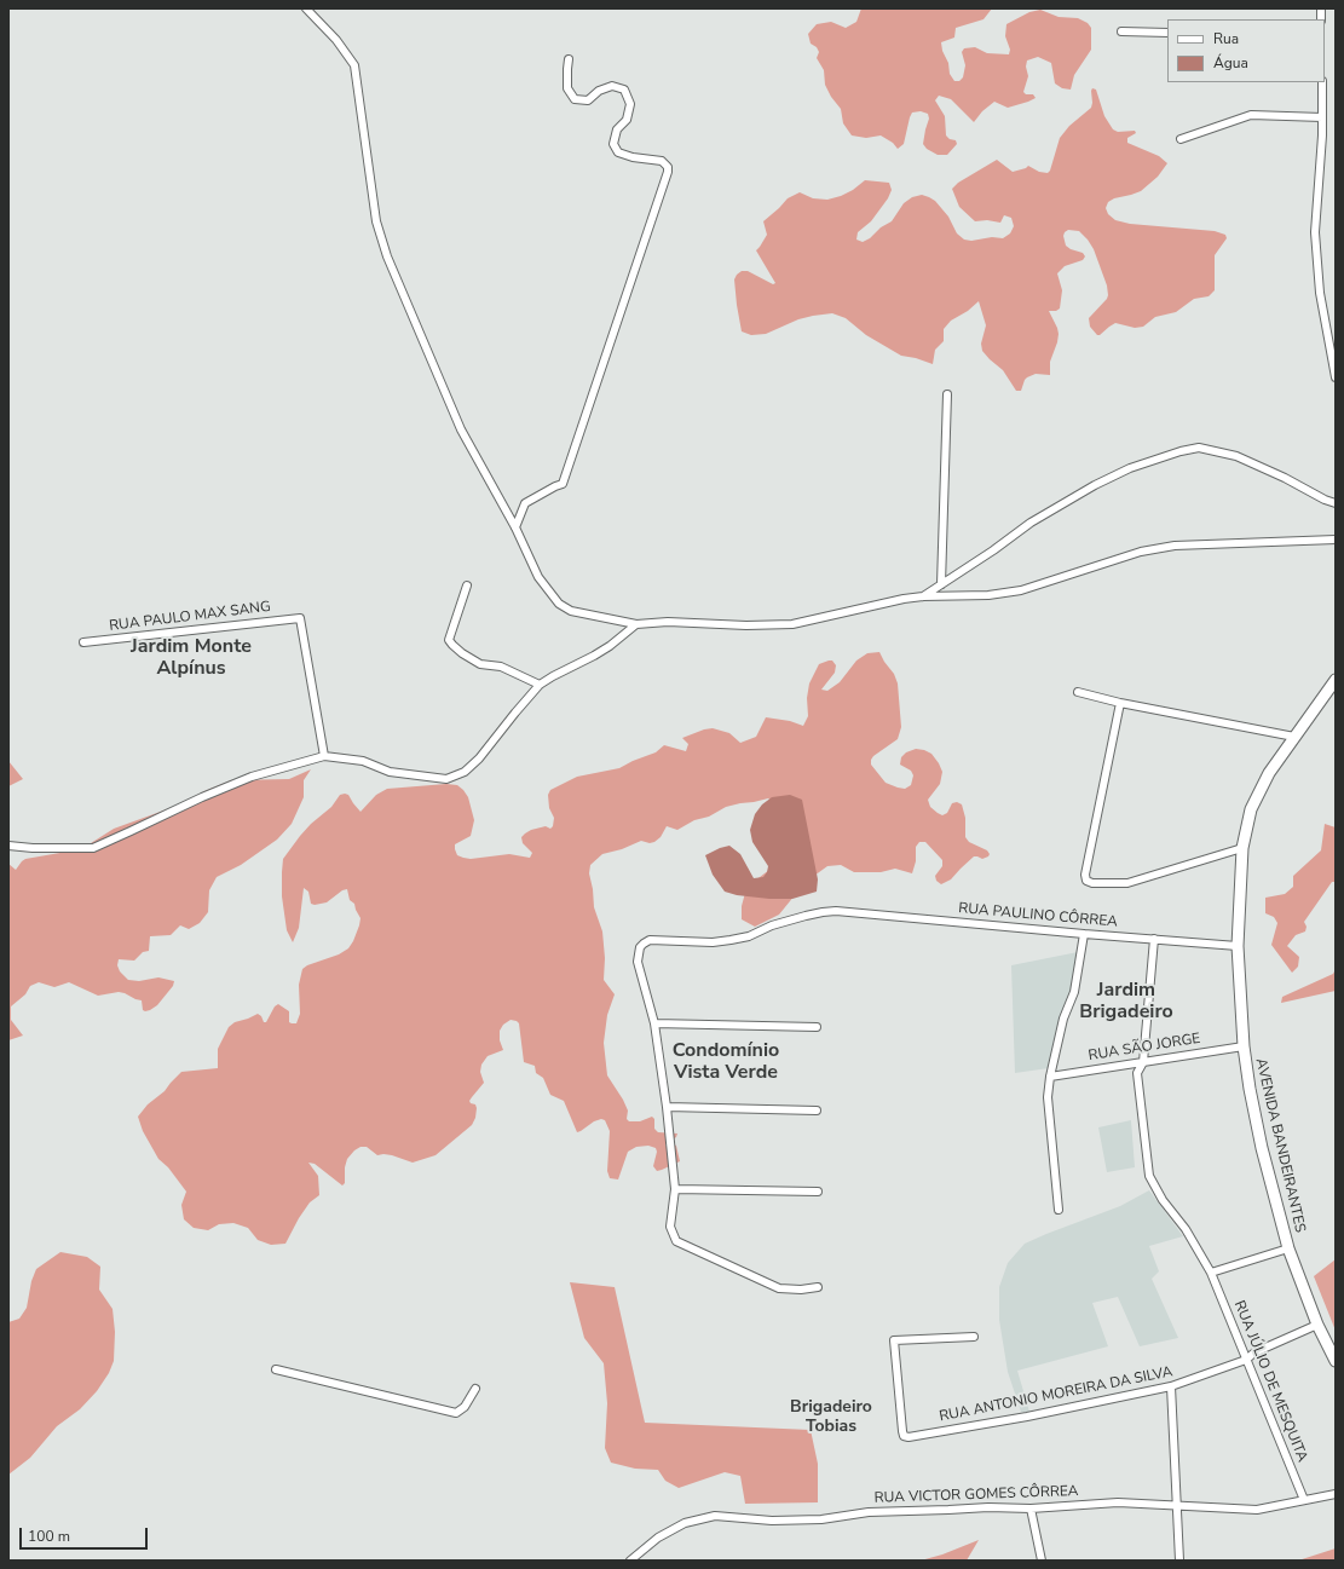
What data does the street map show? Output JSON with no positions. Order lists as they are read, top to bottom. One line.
{"streets":{"main road":["AVENIDA BANDEIRANTES"],"street":["RUA PAULO MAX SANG","RUA PAULINO CÔRREA","RUA SÃO JORGE","RUA JÚLIO DE MESQUITA","RUA ANTONIO MOREIRA DA SILVA","RUA VICTOR GOMES CÔRREA"]},"crossings":[["RUA PAULINO CÔRREA","AVENIDA BANDEIRANTES"],["RUA PAULINO CÔRREA","RUA JÚLIO DE MESQUITA"],["RUA SÃO JORGE","AVENIDA BANDEIRANTES"],["RUA SÃO JORGE","RUA JÚLIO DE MESQUITA"],["AVENIDA BANDEIRANTES","RUA ANTONIO MOREIRA DA SILVA"],["RUA JÚLIO DE MESQUITA","RUA ANTONIO MOREIRA DA SILVA"],["RUA JÚLIO DE MESQUITA","RUA VICTOR GOMES CÔRREA"]],"districts":["Jardim Monte Alpínus","Jardim Brigadeiro","Condomínio Vista Verde","Brigadeiro Tobias"],"legend":["Rua","Água"],"scale_bar":"100 m"}
